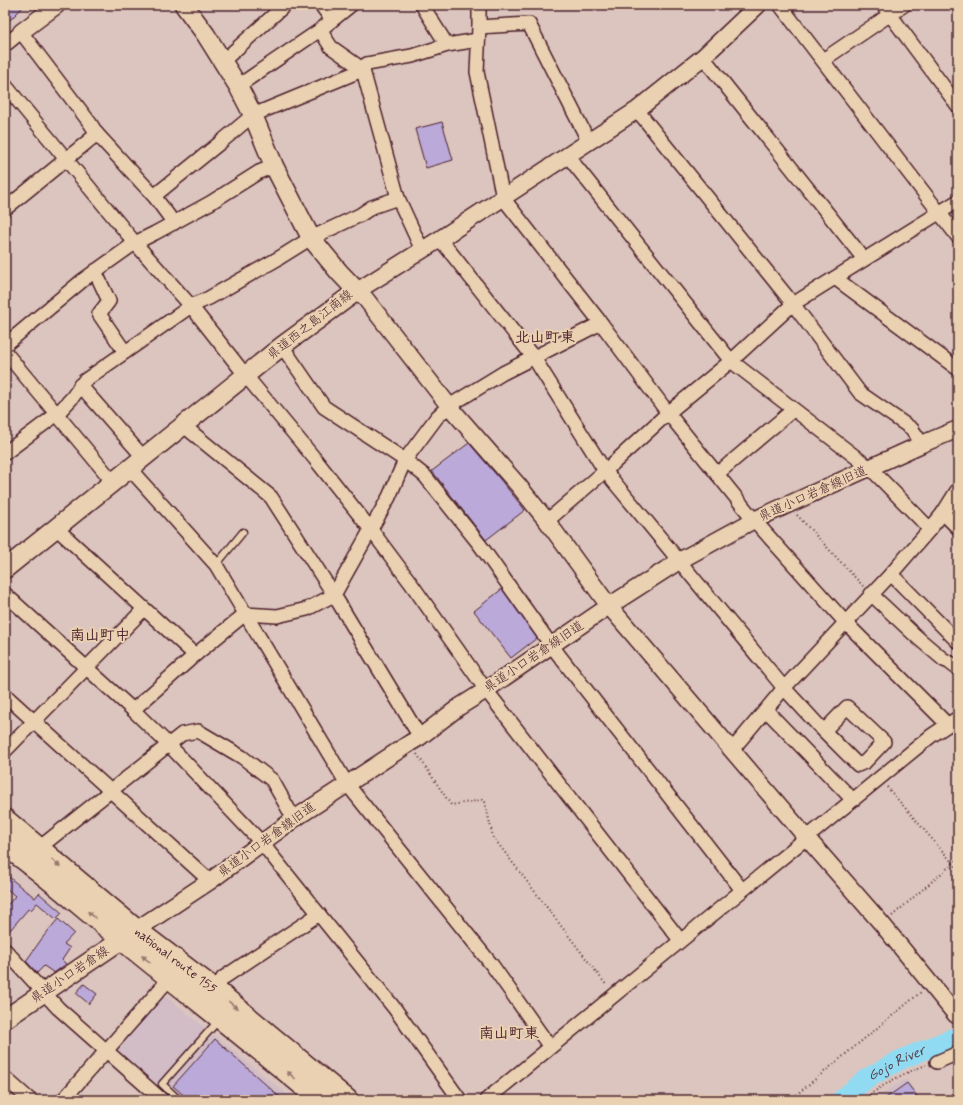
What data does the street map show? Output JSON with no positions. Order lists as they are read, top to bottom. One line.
{"streets":{"highway":["national route 155"],"main road":["県道西之島江南線","県道小口岩倉線"],"street":["県道小口岩倉線旧道"]},"crossings":[["県道小口岩倉線旧道","national route 155"],["県道小口岩倉線旧道","県道小口岩倉線"],["national route 155","県道小口岩倉線"]],"districts":["北山町東","南山町中","南山町東"],"water":["Gojo River"]}
